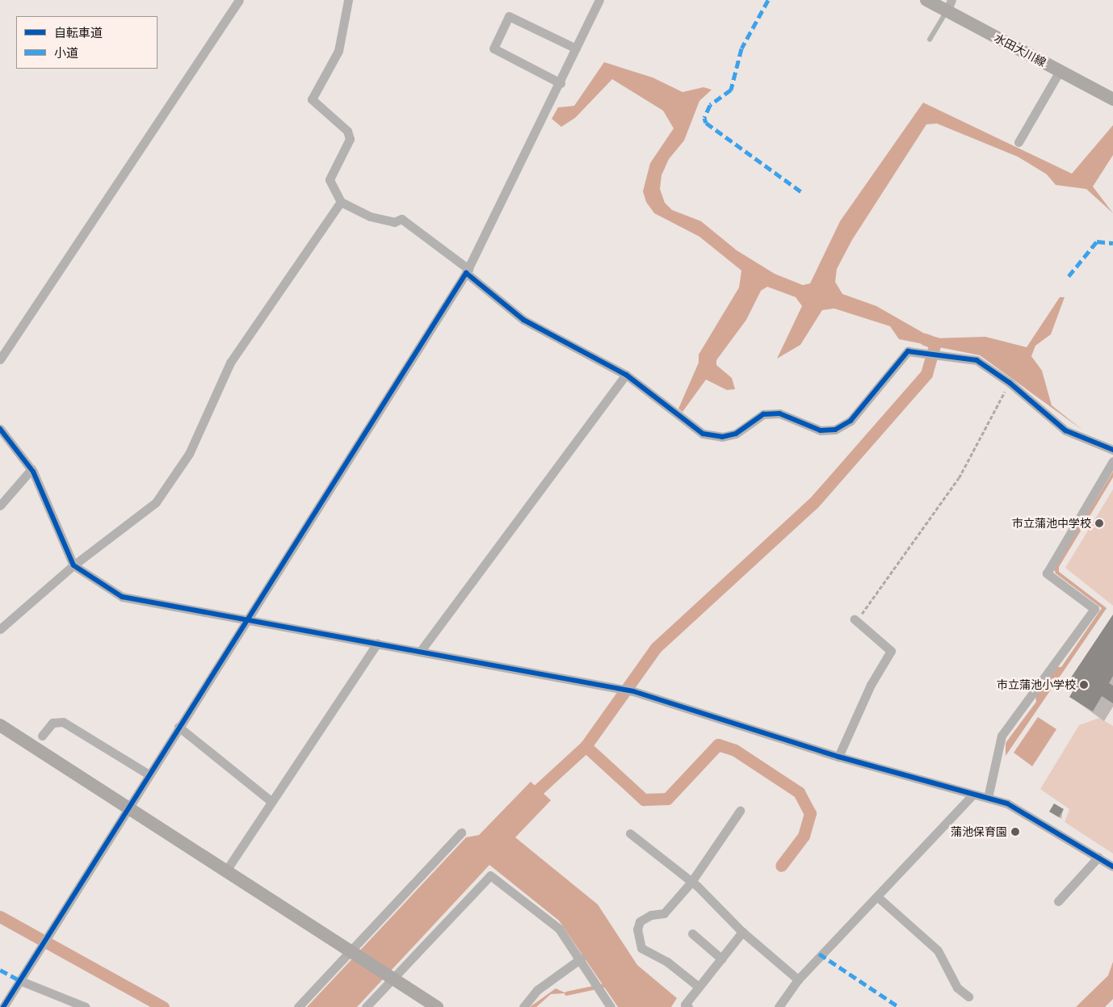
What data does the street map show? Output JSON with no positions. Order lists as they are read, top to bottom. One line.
{"streets":{"street":["水田大川線"]},"places":["市立蒲池中学校","市立蒲池小学校","蒲池保育園"],"legend":["自転車道","小道"]}
